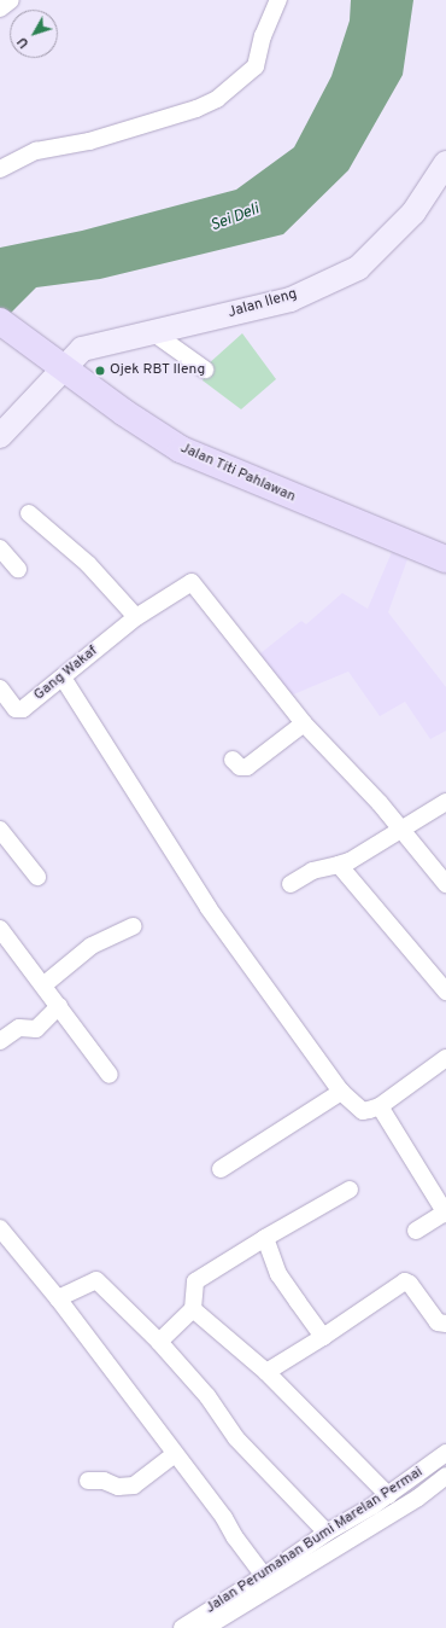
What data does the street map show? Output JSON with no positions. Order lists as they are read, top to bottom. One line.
{"streets":{"main road":["Jalan Titi Pahlawan"],"street":["Jalan Ileng","Gang Wakaf","Jalan Perumahan Bumi Marelan Permai"]},"crossings":[["Jalan Ileng","Jalan Titi Pahlawan"]],"water":["Sei Deli"],"places":["Ojek RBT Ileng"],"north":"bottom left"}
